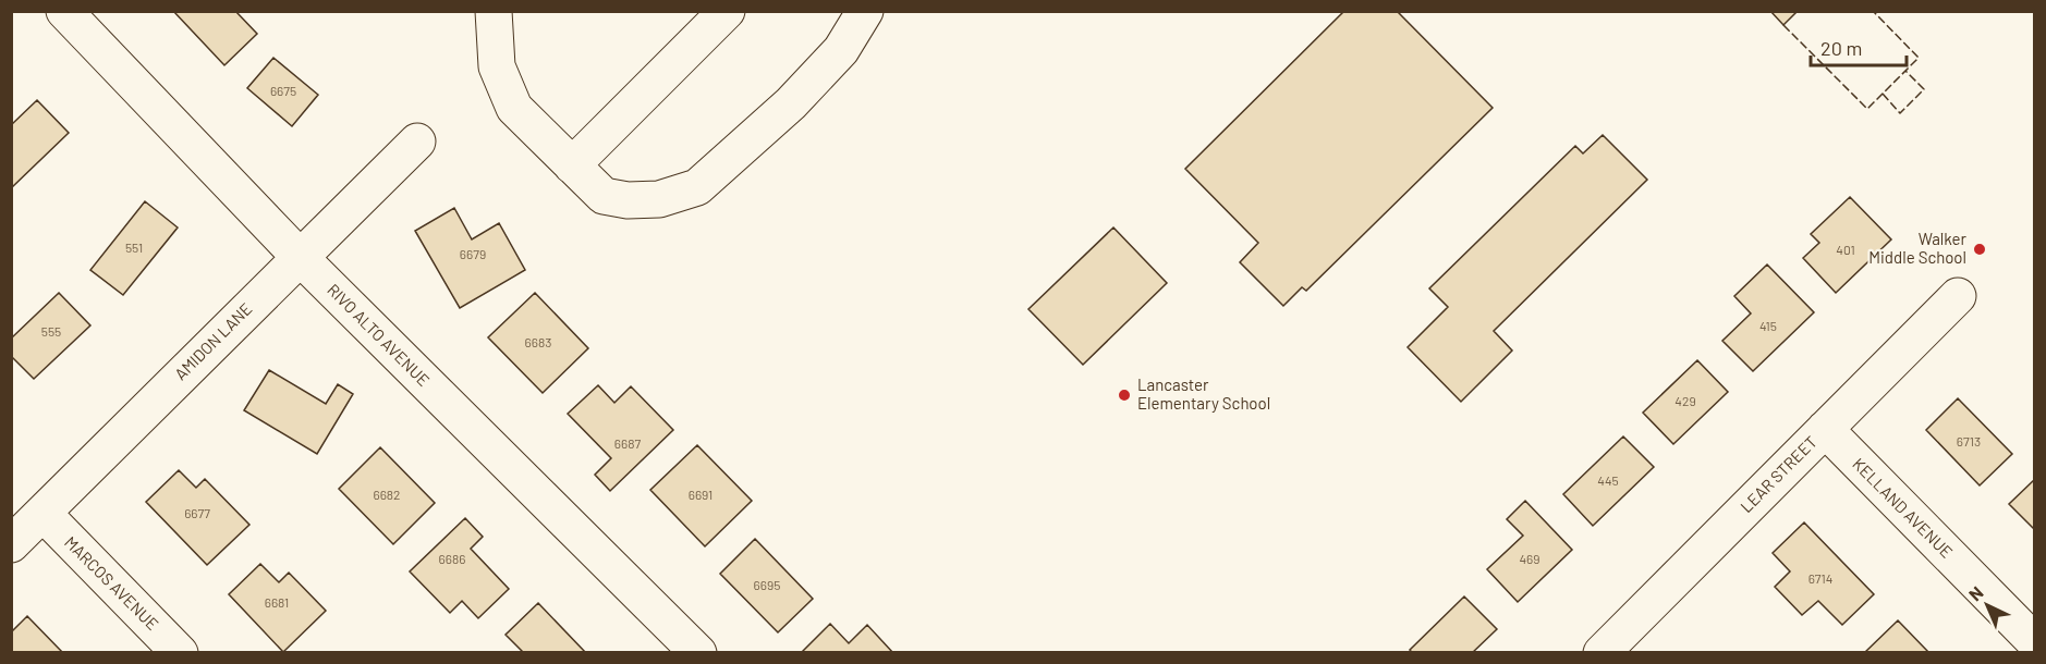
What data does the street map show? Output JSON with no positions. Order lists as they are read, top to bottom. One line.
{"streets":{"street":["RIVO ALTO AVENUE","AMIDON LANE","LEAR STREET","KELLAND AVENUE","MARCOS AVENUE"]},"crossings":[["RIVO ALTO AVENUE","AMIDON LANE"],["AMIDON LANE","MARCOS AVENUE"],["LEAR STREET","KELLAND AVENUE"]],"places":["Walker Middle School","Lancaster Elementary School"],"house_numbers":["6675","551","401","6679","415","555","6683","429","6713","6687","445","6682","6691","6677","6686","469","6714","6695","6681"],"scale_bar":"20 m","north":"top left"}
